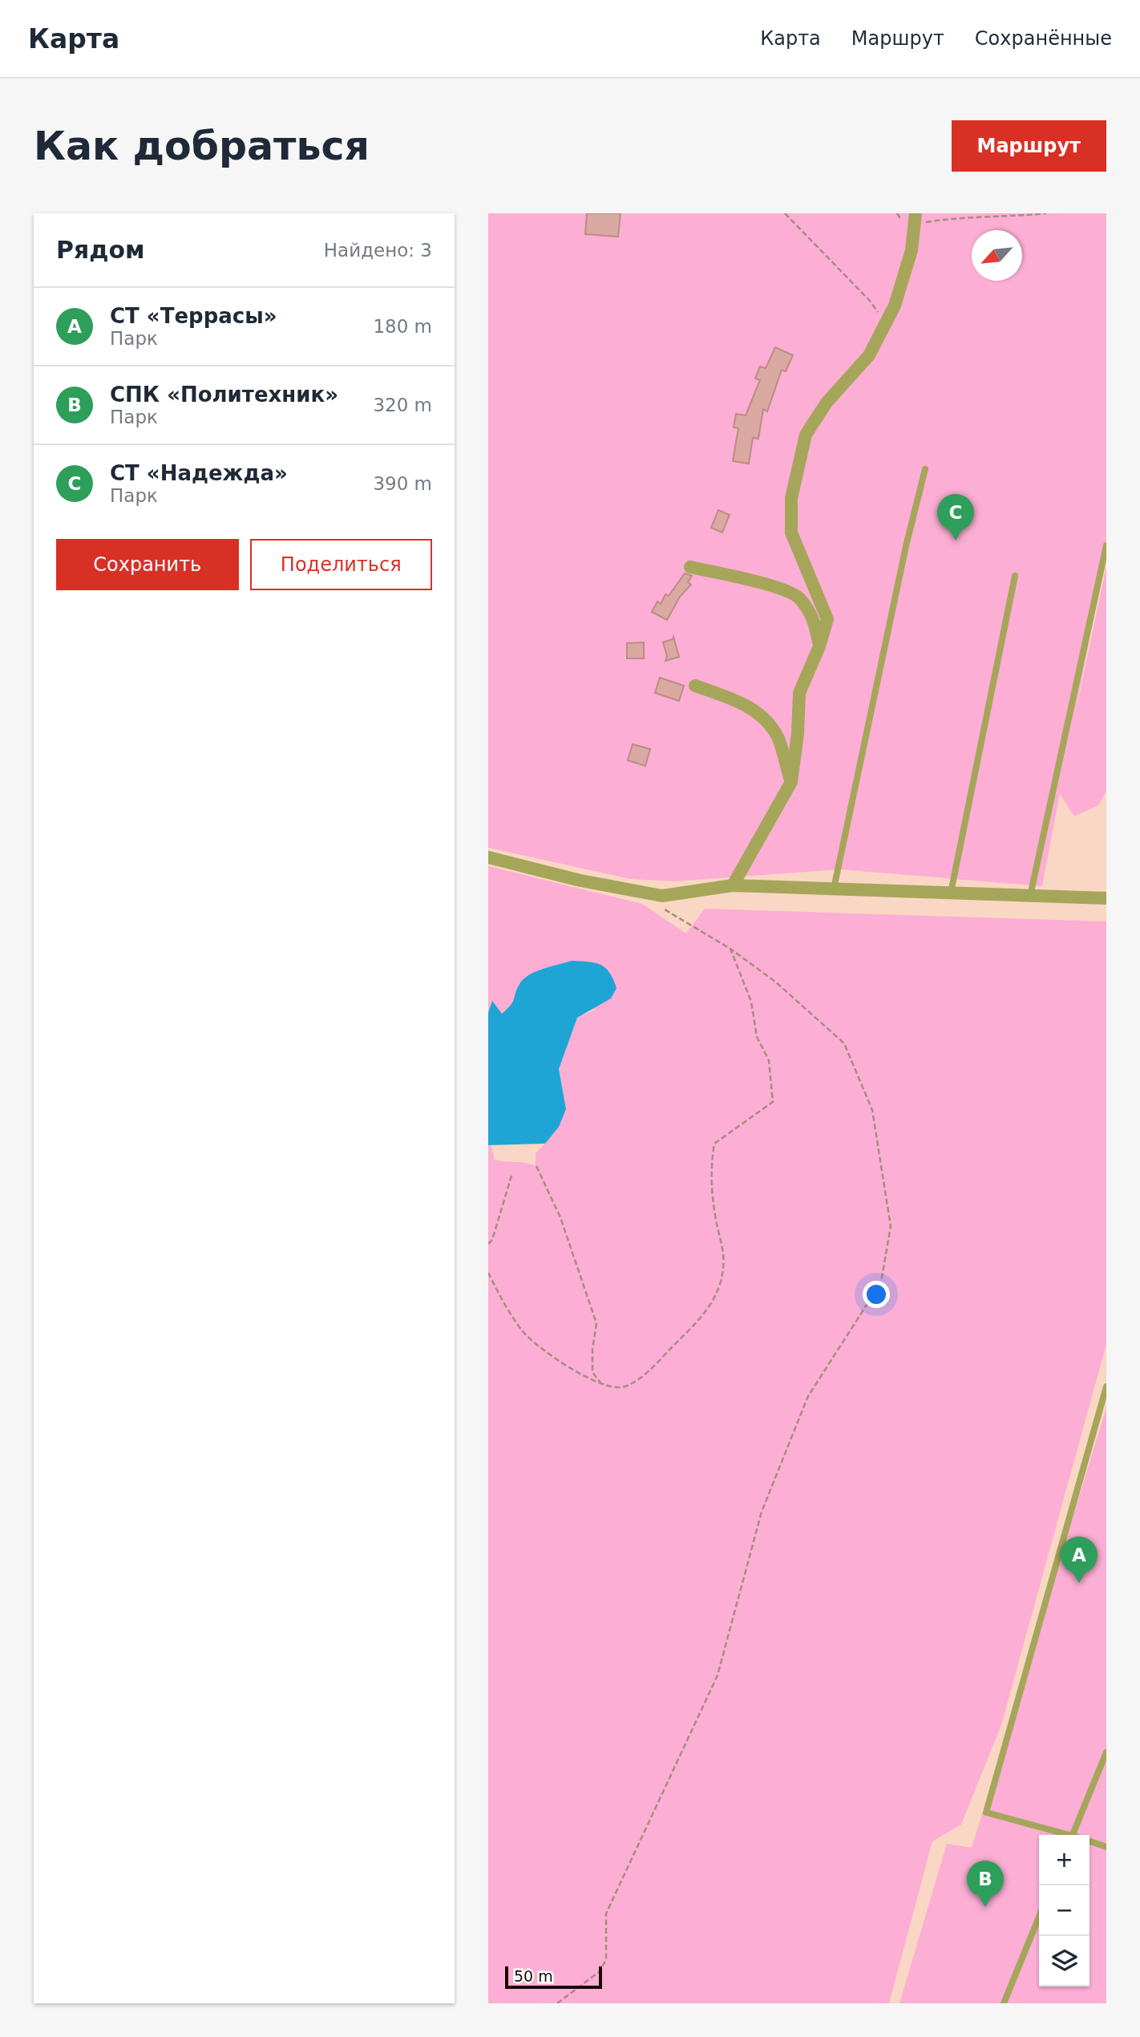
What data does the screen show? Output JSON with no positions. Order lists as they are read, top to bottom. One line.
{"scale_bar":"50 m","north":"bottom left","page":{"header":"Карта","nav":["Карта","Маршрут","Сохранённые"],"buttons":["Маршрут",["Сохранить","Поделиться"]],"title":"Как добраться","heading":["Рядом","Найдено: 3"],"list":[{"mark":"A","name":"СТ «Террасы»","note":"Парк","value":"180 m"},{"mark":"B","name":"СПК «Политехник»","note":"Парк","value":"320 m"},{"mark":"C","name":"СТ «Надежда»","note":"Парк","value":"390 m"}],"pins":["C","A","B"],"map_buttons":["+","−"],"scale":"50 m"}}
